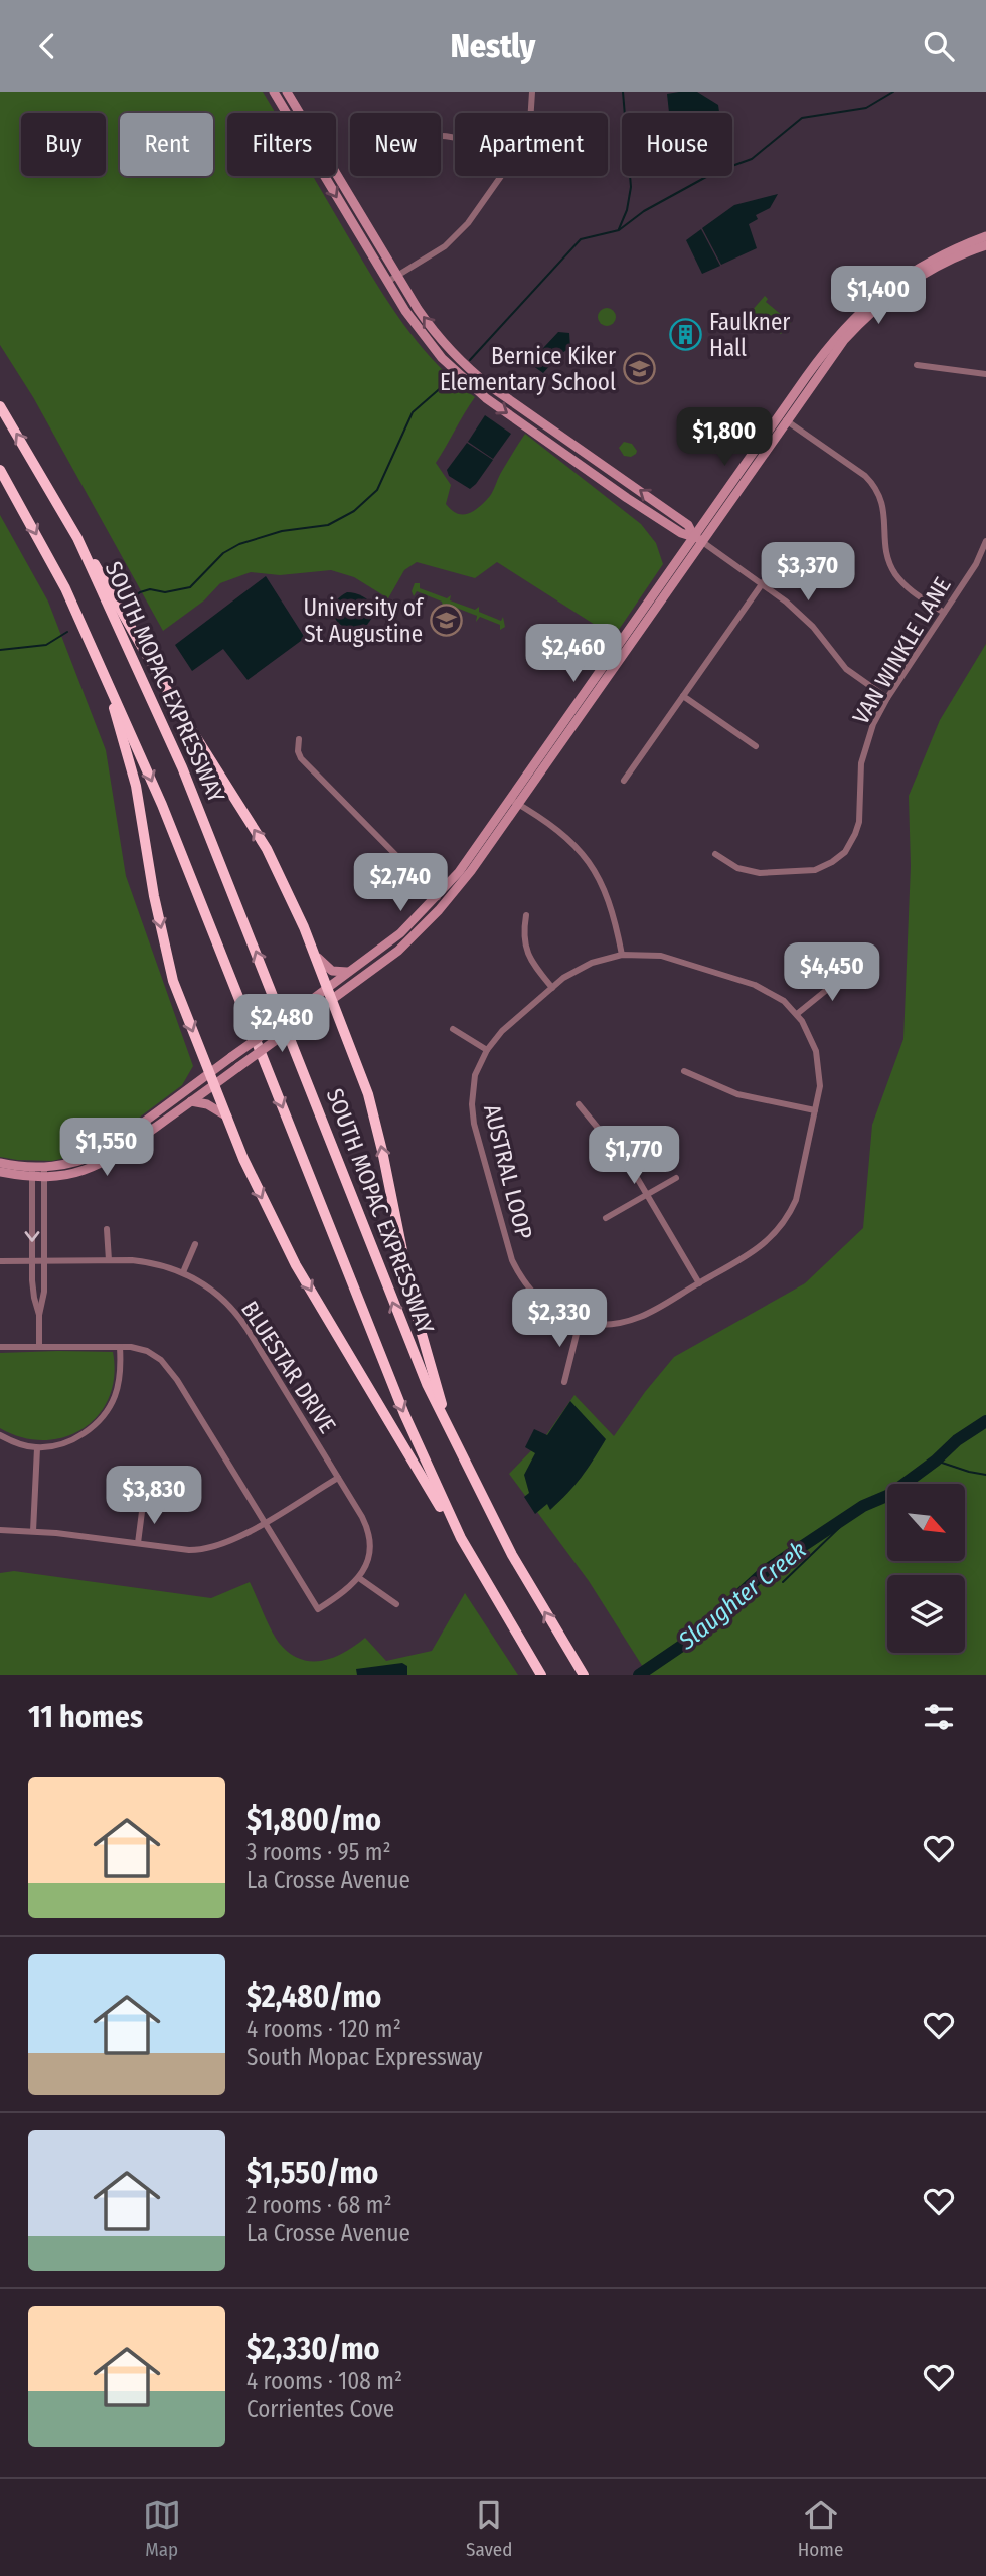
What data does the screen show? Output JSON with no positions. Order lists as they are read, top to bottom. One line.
{"streets":{"highway":["SOUTH MOPAC EXPRESSWAY"],"street":["VAN WINKLE LANE","AUSTRAL LOOP","BLUESTAR DRIVE"]},"water":["Slaughter Creek"],"places":{"building":["Faulkner Hall"],"school or university":["Bernice Kiker Elementary School","University of St Augustine"]},"north":"bottom right","page":{"header":"Nestly","chip":["Buy","Rent","Filters","New","Apartment","House"],"price":["$1,400","$1,800","$3,370","$2,460","$2,740","$4,450","$2,480","$1,550","$1,770","$2,330","$3,830"],"heading":"11 homes","list":[{"name":"$1,800/mo","note":"3 rooms · 95 m² · La Crosse Avenue"},{"name":"$2,480/mo","note":"4 rooms · 120 m² · South Mopac Expressway"},{"name":"$1,550/mo","note":"2 rooms · 68 m² · La Crosse Avenue"},{"name":"$2,330/mo","note":"4 rooms · 108 m² · Corrientes Cove"}],"tabs":["Map","Saved","Home"]}}
